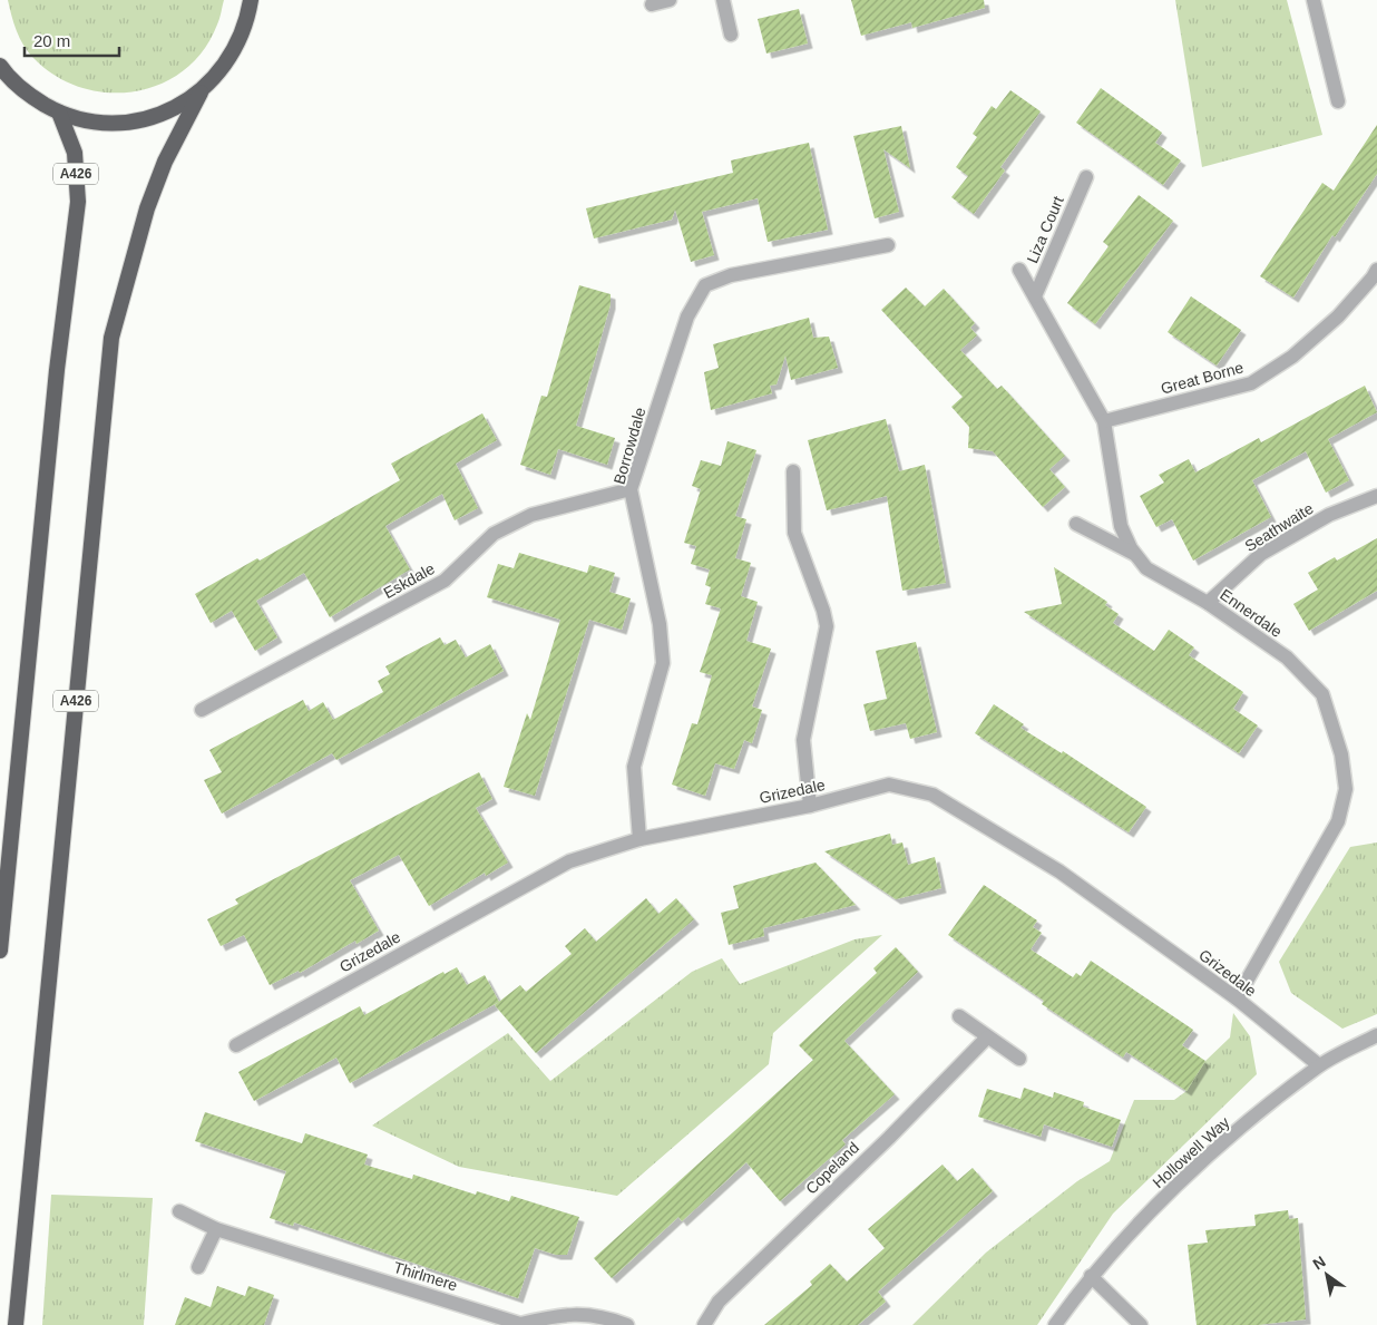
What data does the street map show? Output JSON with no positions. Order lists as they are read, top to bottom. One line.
{"streets":{"highway":["A426"],"street":["Liza Court","Great Borne","Borrowdale","Seathwaite","Eskdale","Ennerdale","Grizedale","Hollowell Way","Copeland","Thirlmere"]},"crossings":[["Liza Court","Ennerdale"],["Great Borne","Ennerdale"],["Borrowdale","Eskdale"],["Borrowdale","Grizedale"],["Seathwaite","Ennerdale"],["Ennerdale","Grizedale"],["Grizedale","Hollowell Way"]],"scale_bar":"20 m","north":"top left"}
